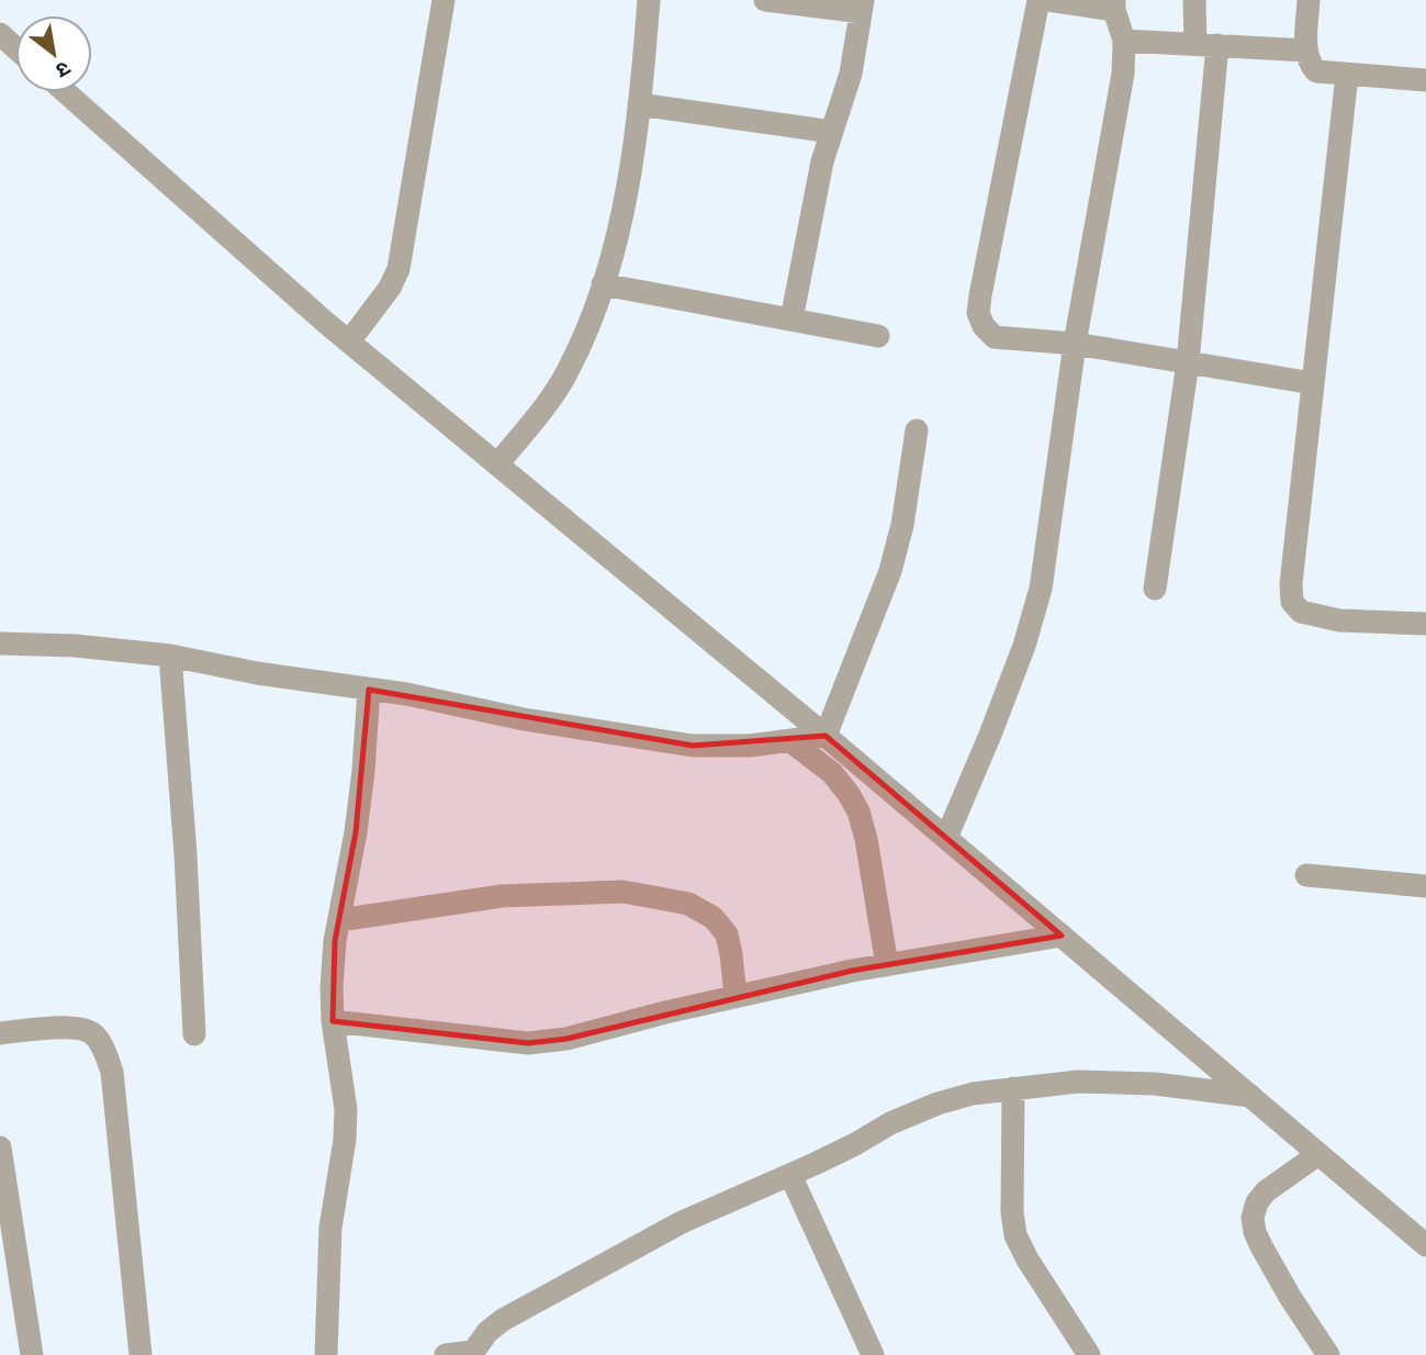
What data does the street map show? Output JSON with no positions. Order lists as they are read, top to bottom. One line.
{"north":"bottom right"}
